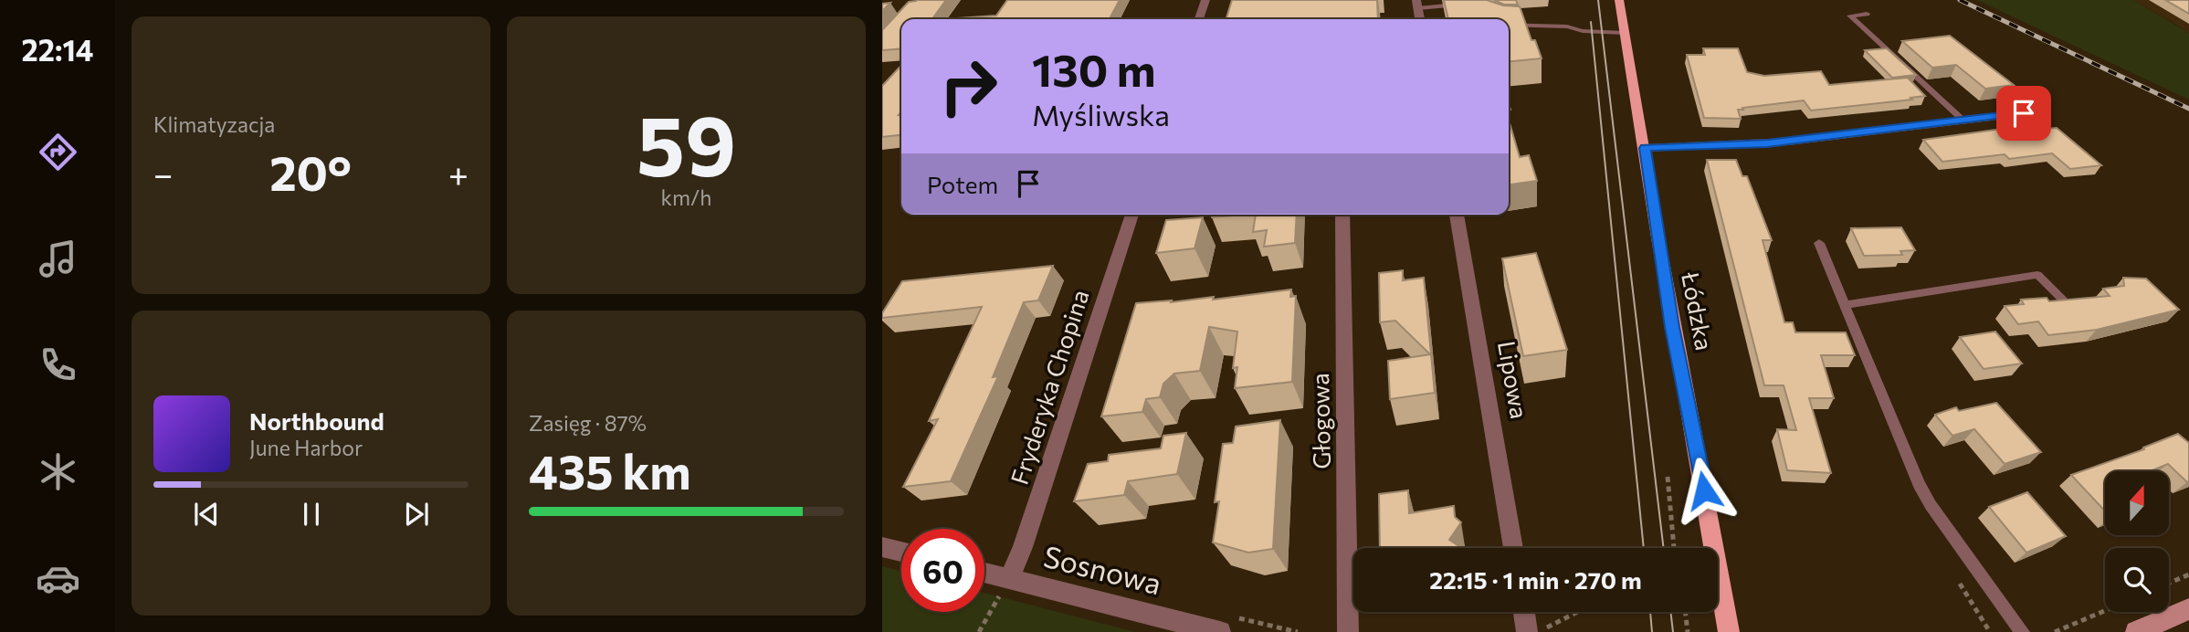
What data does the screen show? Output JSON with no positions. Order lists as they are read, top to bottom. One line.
{"streets":{"main road":["Łódzka"],"street":["Lipowa","Fryderyka Chopina","Głogowa","Sosnowa"]},"crossings":[["Fryderyka Chopina","Sosnowa"]],"north":"top","page":{"tabs":"22:14","tile":["Klimatyzacja",["59","km/h"],["Zasięg · 87%","435 km"]],"turn":["130 m","Myśliwska"],"heat":["−","20°","+"],"then":"Potem","song":["Northbound","June Harbor"],"limit":"60","trip":"22:15 · 1 min · 270 m"}}
